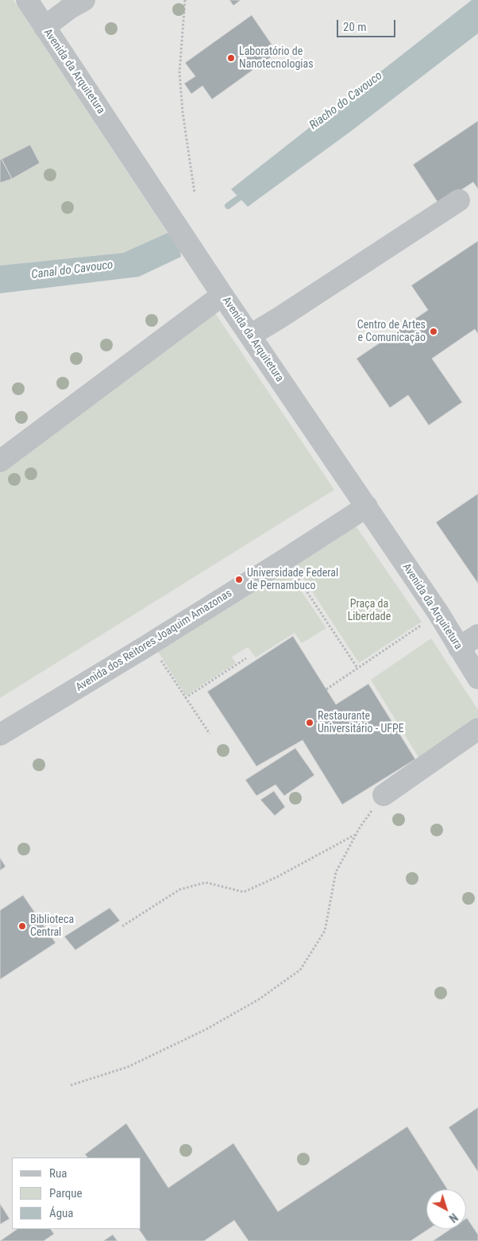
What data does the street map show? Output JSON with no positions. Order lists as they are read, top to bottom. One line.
{"streets":{"street":["Avenida da Arquitetura","Avenida dos Reitores Joaquim Amazonas"]},"crossings":[["Avenida da Arquitetura","Avenida dos Reitores Joaquim Amazonas"]],"water":["Riacho do Cavouco","Canal do Cavouco"],"parks":["Praça da Liberdade"],"places":["Laboratório de Nanotecnologias","Centro de Artes e Comunicação","Universidade Federal de Pernambuco","Restaurante Universitário - UFPE","Biblioteca Central"],"legend":["Rua","Parque","Água"],"scale_bar":"20 m","north":"bottom right"}
